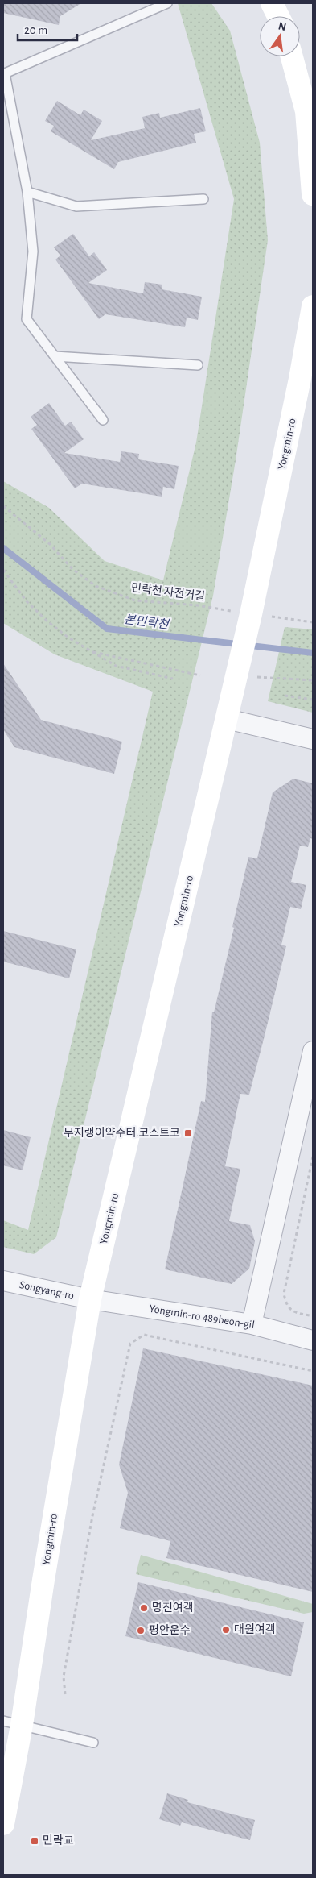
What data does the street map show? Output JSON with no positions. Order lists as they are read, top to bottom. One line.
{"streets":{"street":["Yongmin-ro","Songyang-ro","Yongmin-ro 489beon-gil"],"path":["민락천 자전거길"]},"crossings":[["Yongmin-ro","민락천 자전거길"],["Yongmin-ro","Songyang-ro"],["Yongmin-ro","Yongmin-ro 489beon-gil"],["Songyang-ro","Yongmin-ro 489beon-gil"]],"water":["본민락천"],"places":{"transit":["무지랭이약수터.코스트코","민락교"],"other":["명진여객","대원여객","평안운수"]},"scale_bar":"20 m","north":"top"}
